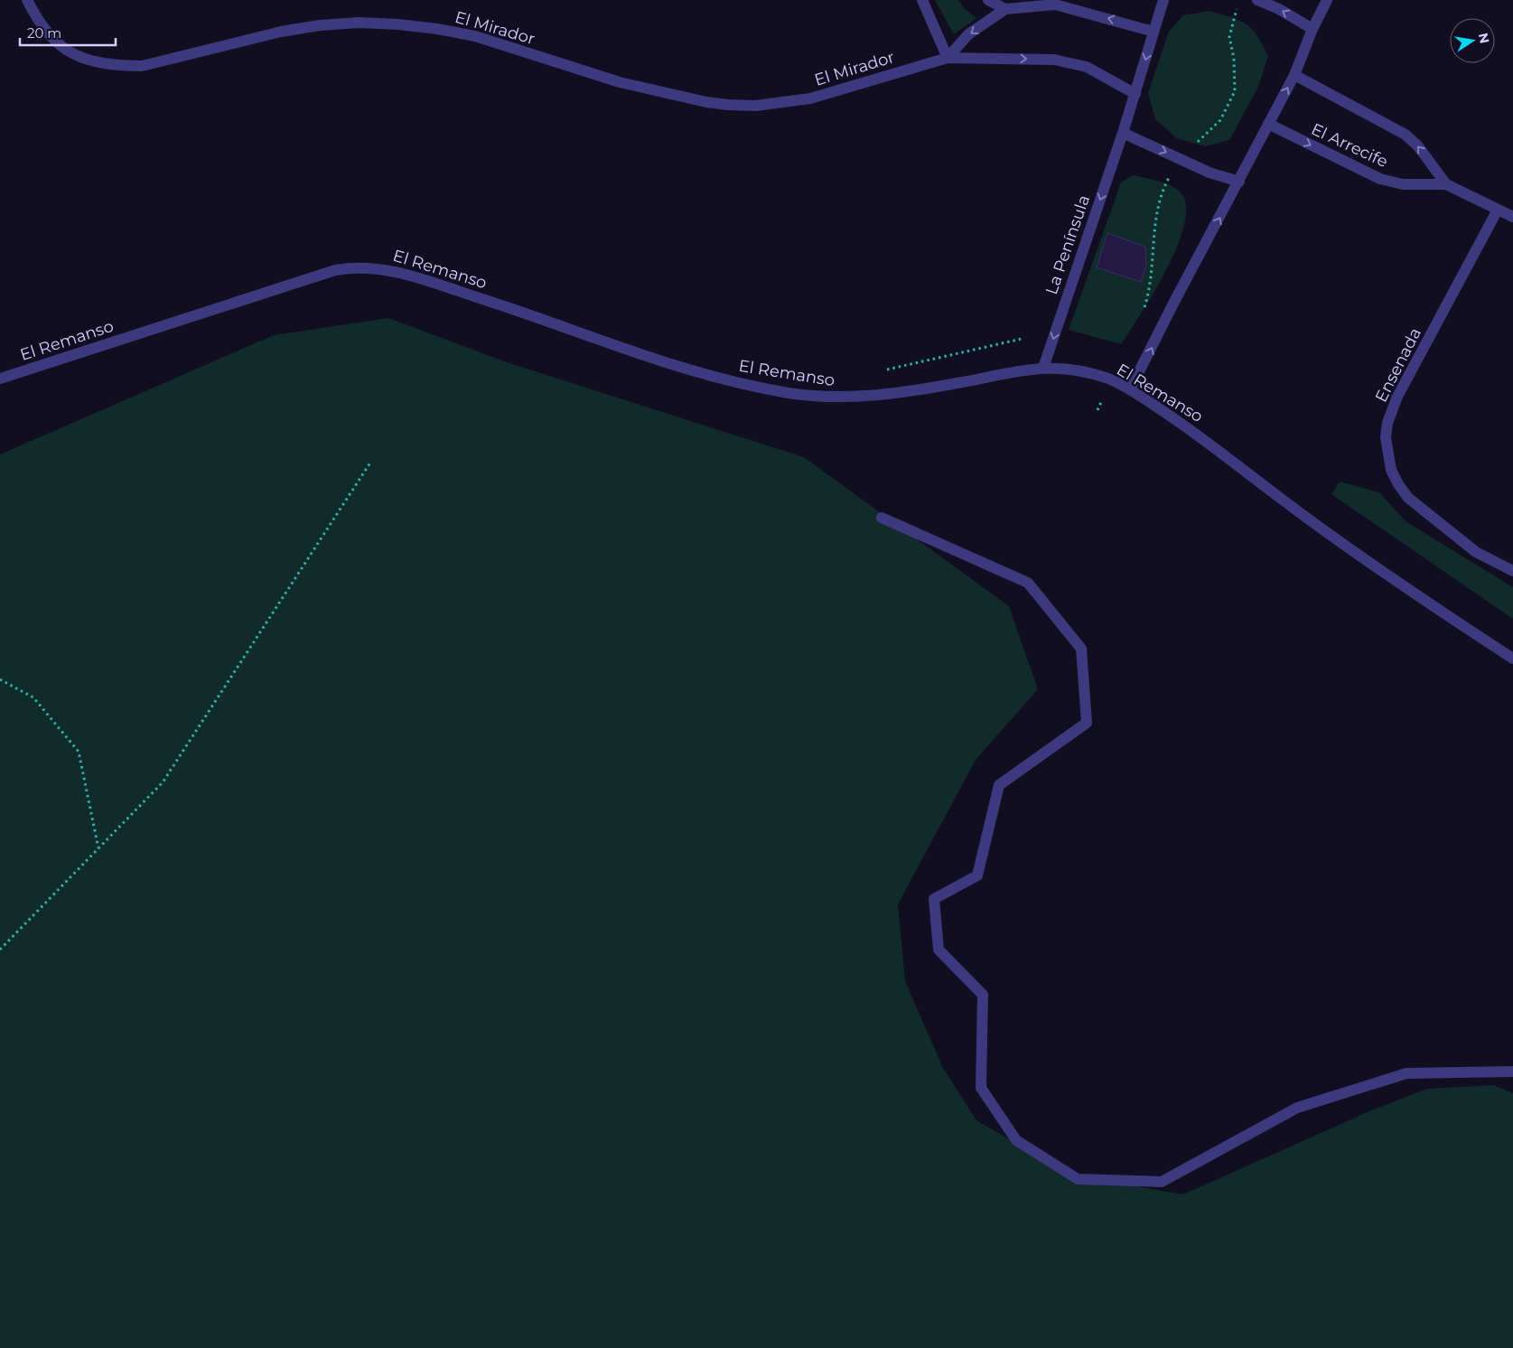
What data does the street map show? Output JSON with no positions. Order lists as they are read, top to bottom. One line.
{"streets":{"street":["El Mirador","El Arrecife","La Península","El Remanso","Ensenada"]},"crossings":[["El Mirador","La Península"],["El Arrecife","Ensenada"],["La Península","El Remanso"]],"one_way":["La Península"],"scale_bar":"20 m","north":"right"}
